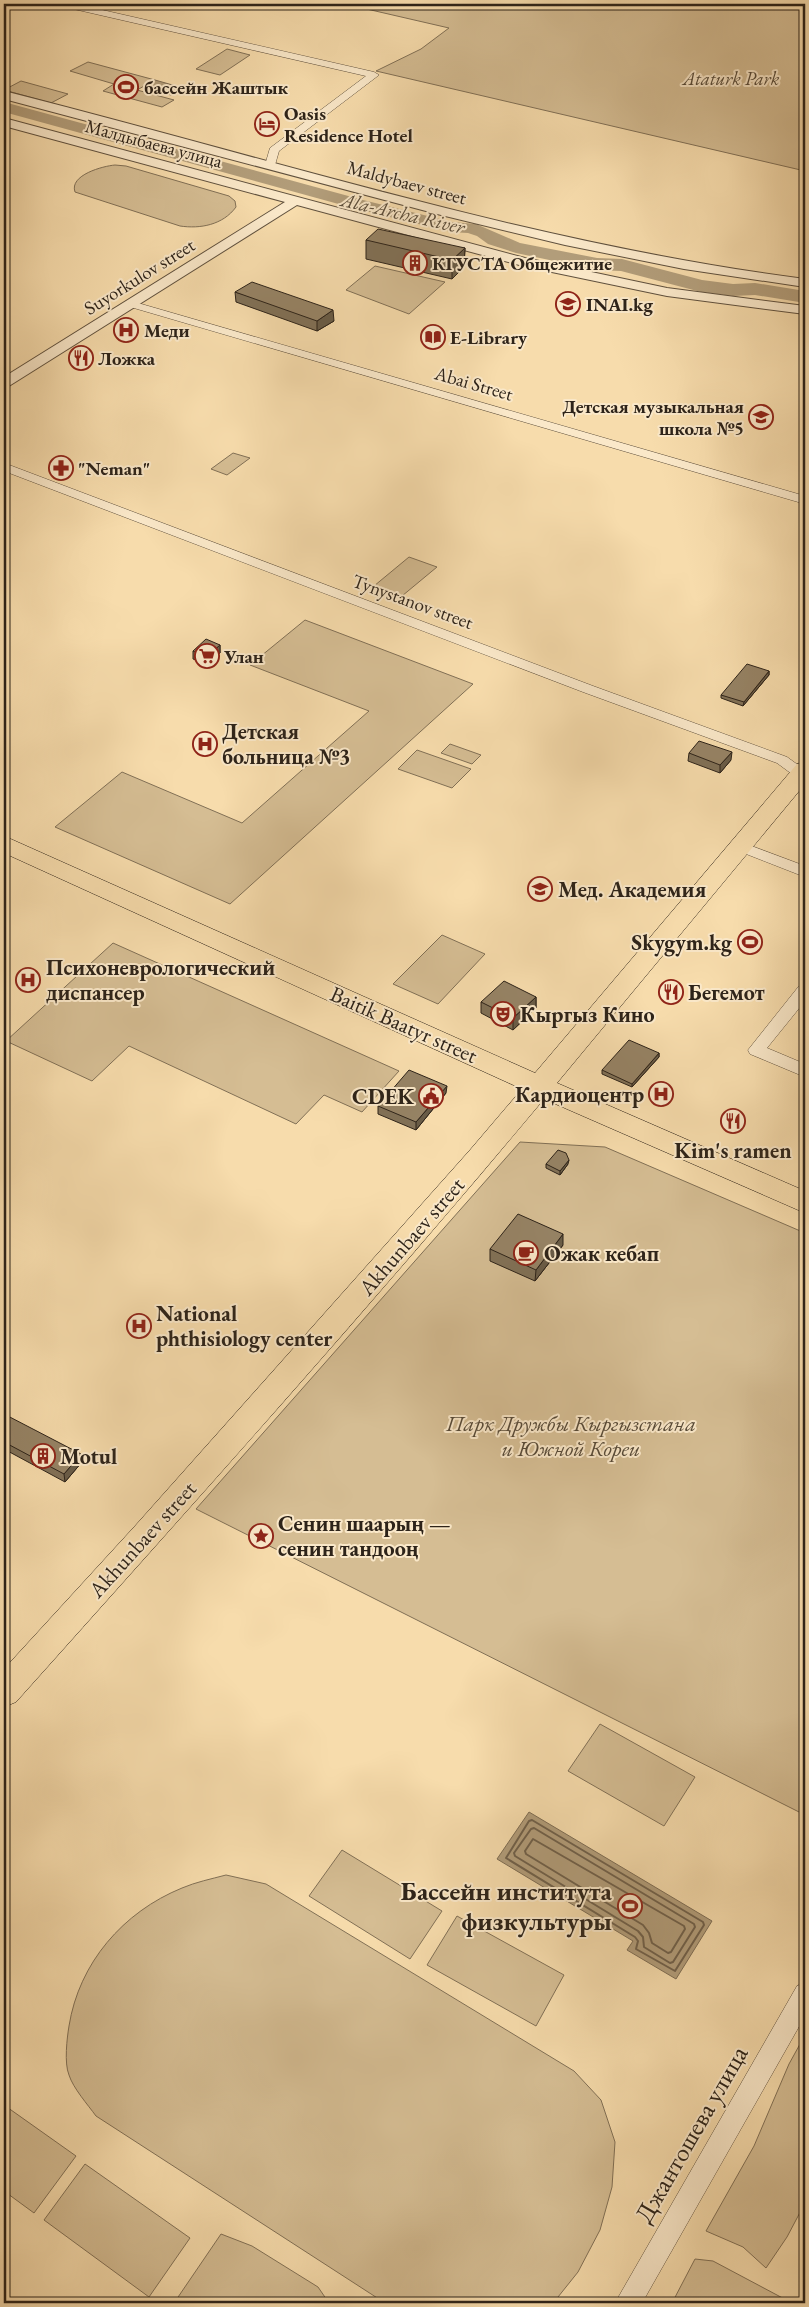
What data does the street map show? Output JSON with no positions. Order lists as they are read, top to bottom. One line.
{"streets":{"main road":["Baitik Baatyr street","Akhunbaev street"],"street":["Малдыбаева улица","Maldybaev street","Suyorkulov street","Abai Street","Tynystanov street","Джантошева улица"]},"crossings":[["Малдыбаева улица","Suyorkulov street"],["Suyorkulov street","Abai Street"],["Tynystanov street","Akhunbaev street"],["Baitik Baatyr street","Akhunbaev street"]],"water":["Ala-Archa River"],"parks":["Ataturk Park","Парк Дружбы Кыргызстана и Южной Кореи"],"places":{"sports":["бассейн Жаштык","Skygym.kg","Бассейн института физкультуры"],"hotel":["Oasis Residence Hotel"],"building":["КГУСТА Общежитие","Motul"],"school or university":["INAI.kg","Детская музыкальная школа №5","Мед. Академия"],"hospital":["Меди","Детская больница №3","Психоневрологический диспансер","Кардиоцентр","National phthisiology center"],"library":["E-Library"],"restaurant":["Ложка","Бегемот","Kim's ramen"],"pharmacy":["\"Neman\""],"supermarket":["Улан"],"theatre":["Кыргыз Кино"],"public building":["CDEK"],"cafe":["Ожак кебап"],"place":["Сенин шаарың — сенин тандооң"]}}
